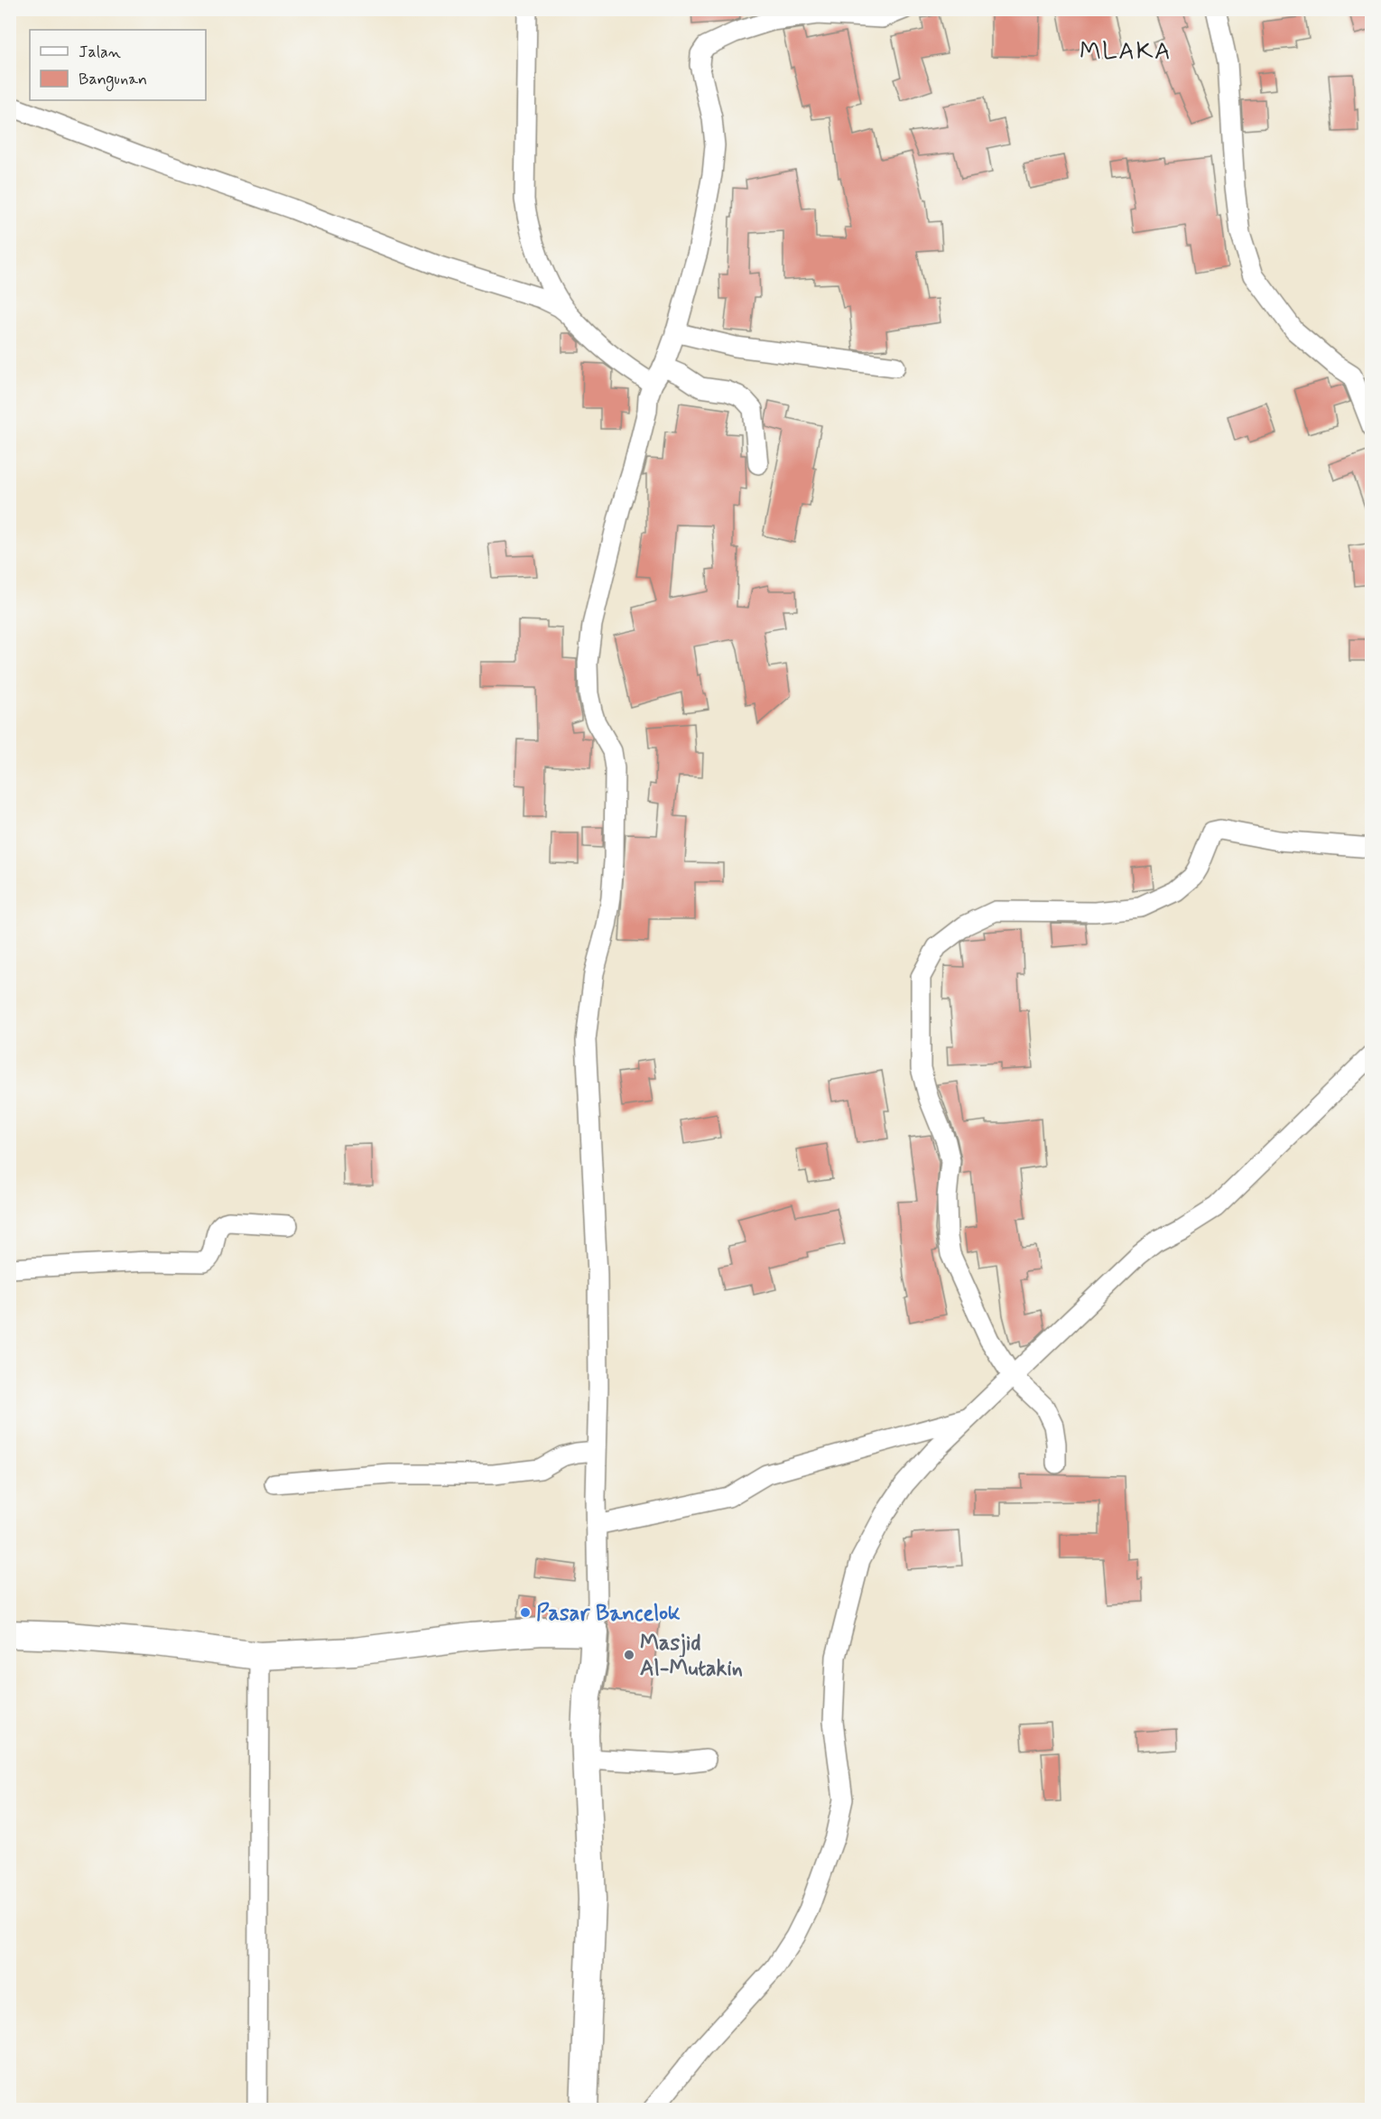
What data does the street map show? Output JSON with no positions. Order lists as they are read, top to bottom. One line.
{"districts":["MLAKA"],"places":["Pasar Bancelok","Masjid Al-Mutakin"],"legend":["Jalan","Bangunan"]}
